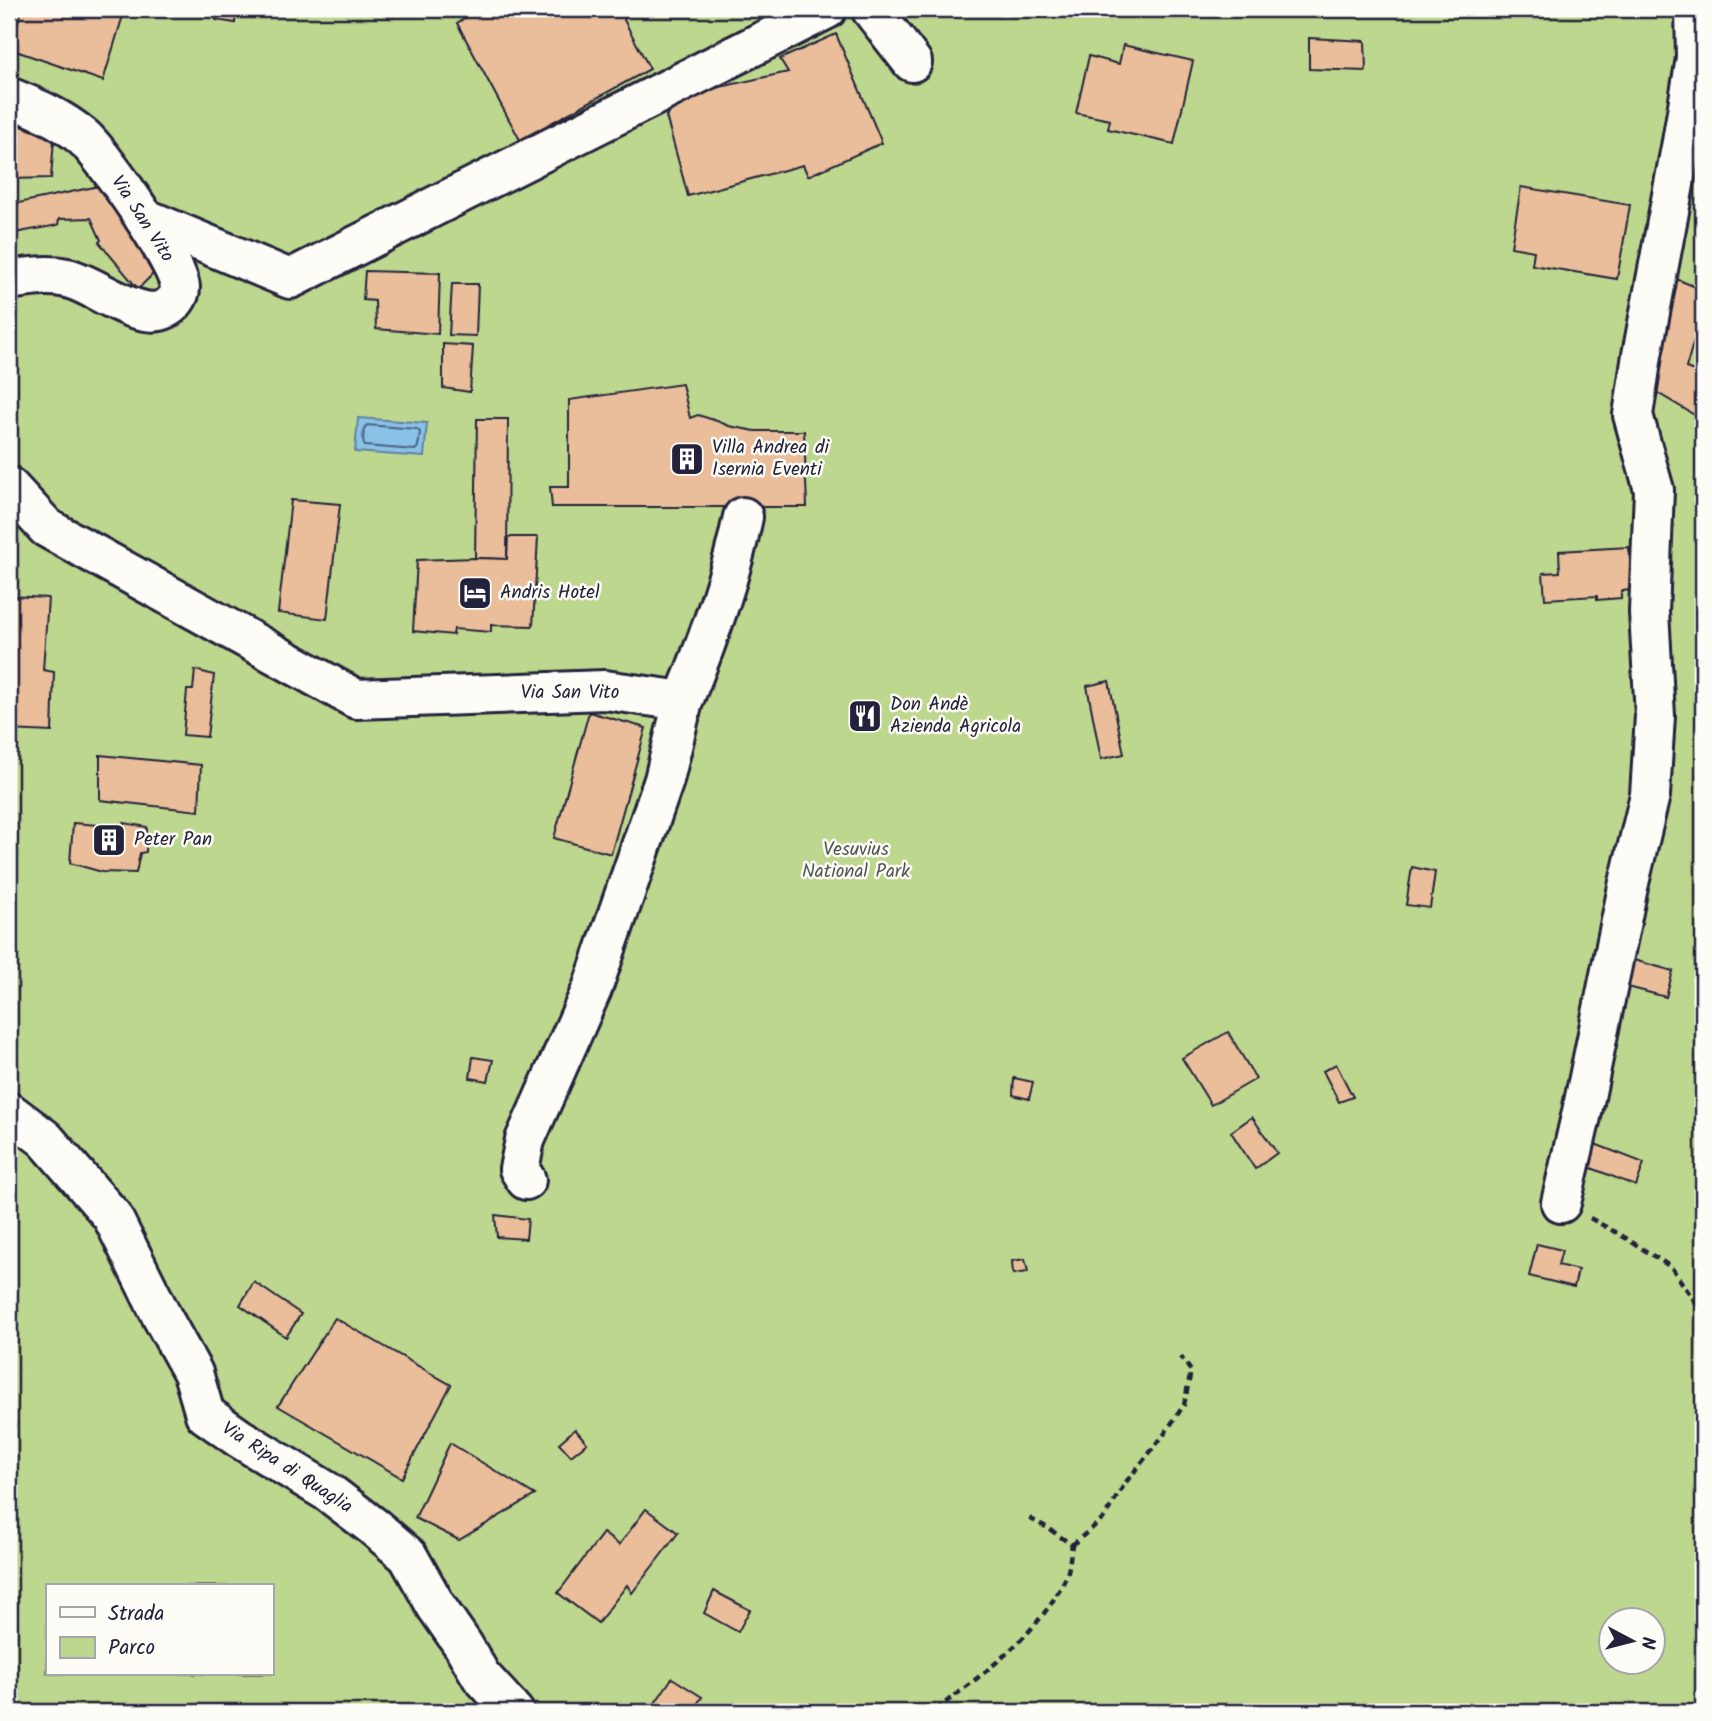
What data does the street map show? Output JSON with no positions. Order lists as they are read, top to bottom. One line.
{"streets":{"street":["Via San Vito","Via Ripa di Quaglia"]},"parks":["Vesuvius National Park"],"places":{"building":["Villa Andrea di Isernia Eventi","Peter Pan"],"hotel":["Andris Hotel"],"restaurant":["Don Andè Azienda Agricola"]},"legend":["Strada","Parco"],"north":"right"}
